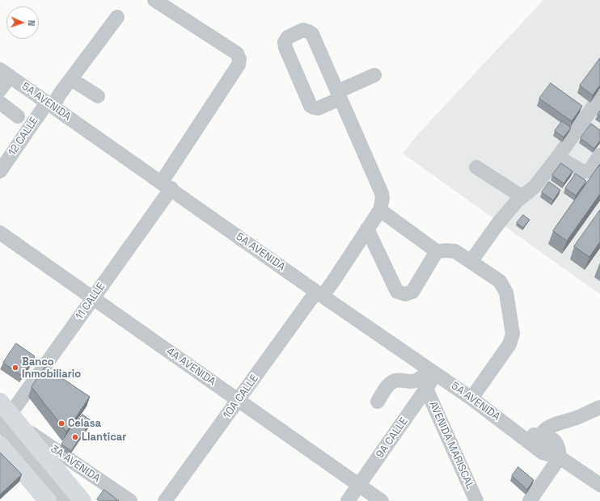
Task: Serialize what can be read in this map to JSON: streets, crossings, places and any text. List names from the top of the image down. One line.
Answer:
{"streets":{"street":["5A AVENIDA","12 CALLE","11 CALLE","4A AVENIDA","10A CALLE","9A CALLE","AVENIDA MARISCAL","3A AVENIDA"]},"crossings":[["5A AVENIDA","12 CALLE"],["5A AVENIDA","11 CALLE"],["5A AVENIDA","10A CALLE"],["5A AVENIDA","9A CALLE"],["11 CALLE","4A AVENIDA"],["11 CALLE","3A AVENIDA"],["4A AVENIDA","10A CALLE"],["4A AVENIDA","9A CALLE"],["9A CALLE","AVENIDA MARISCAL"]],"places":["Banco Inmobiliario","Celasa","Llanticar"],"north":"right"}
